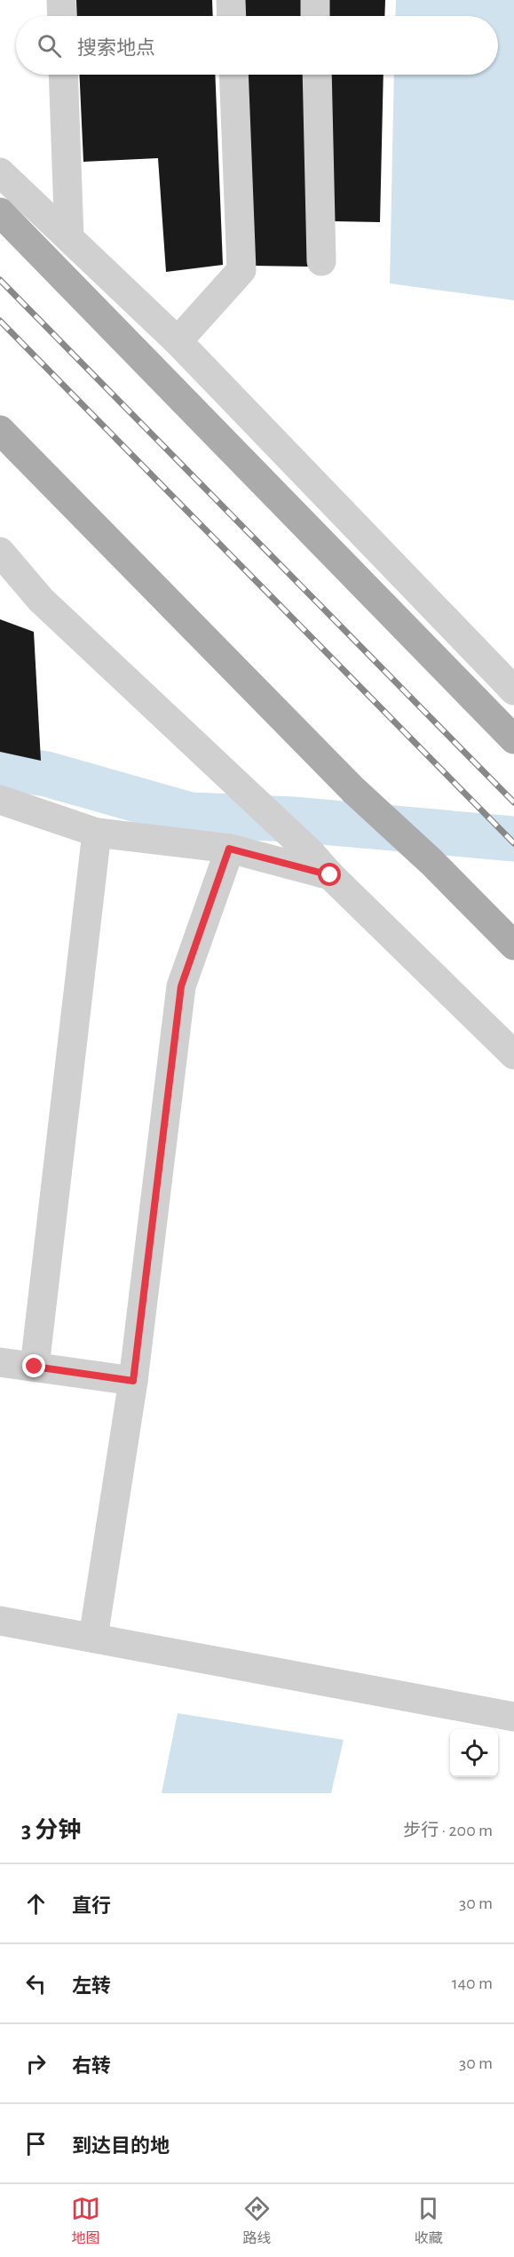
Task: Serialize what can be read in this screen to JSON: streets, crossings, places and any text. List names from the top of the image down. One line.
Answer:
{"page":{"search":"搜索地点","heading":["3 分钟","步行 · 200 m"],"list":[["直行","30 m"],["左转","140 m"],["右转","30 m"],"到达目的地"],"nav":["地图","路线","收藏"]}}
